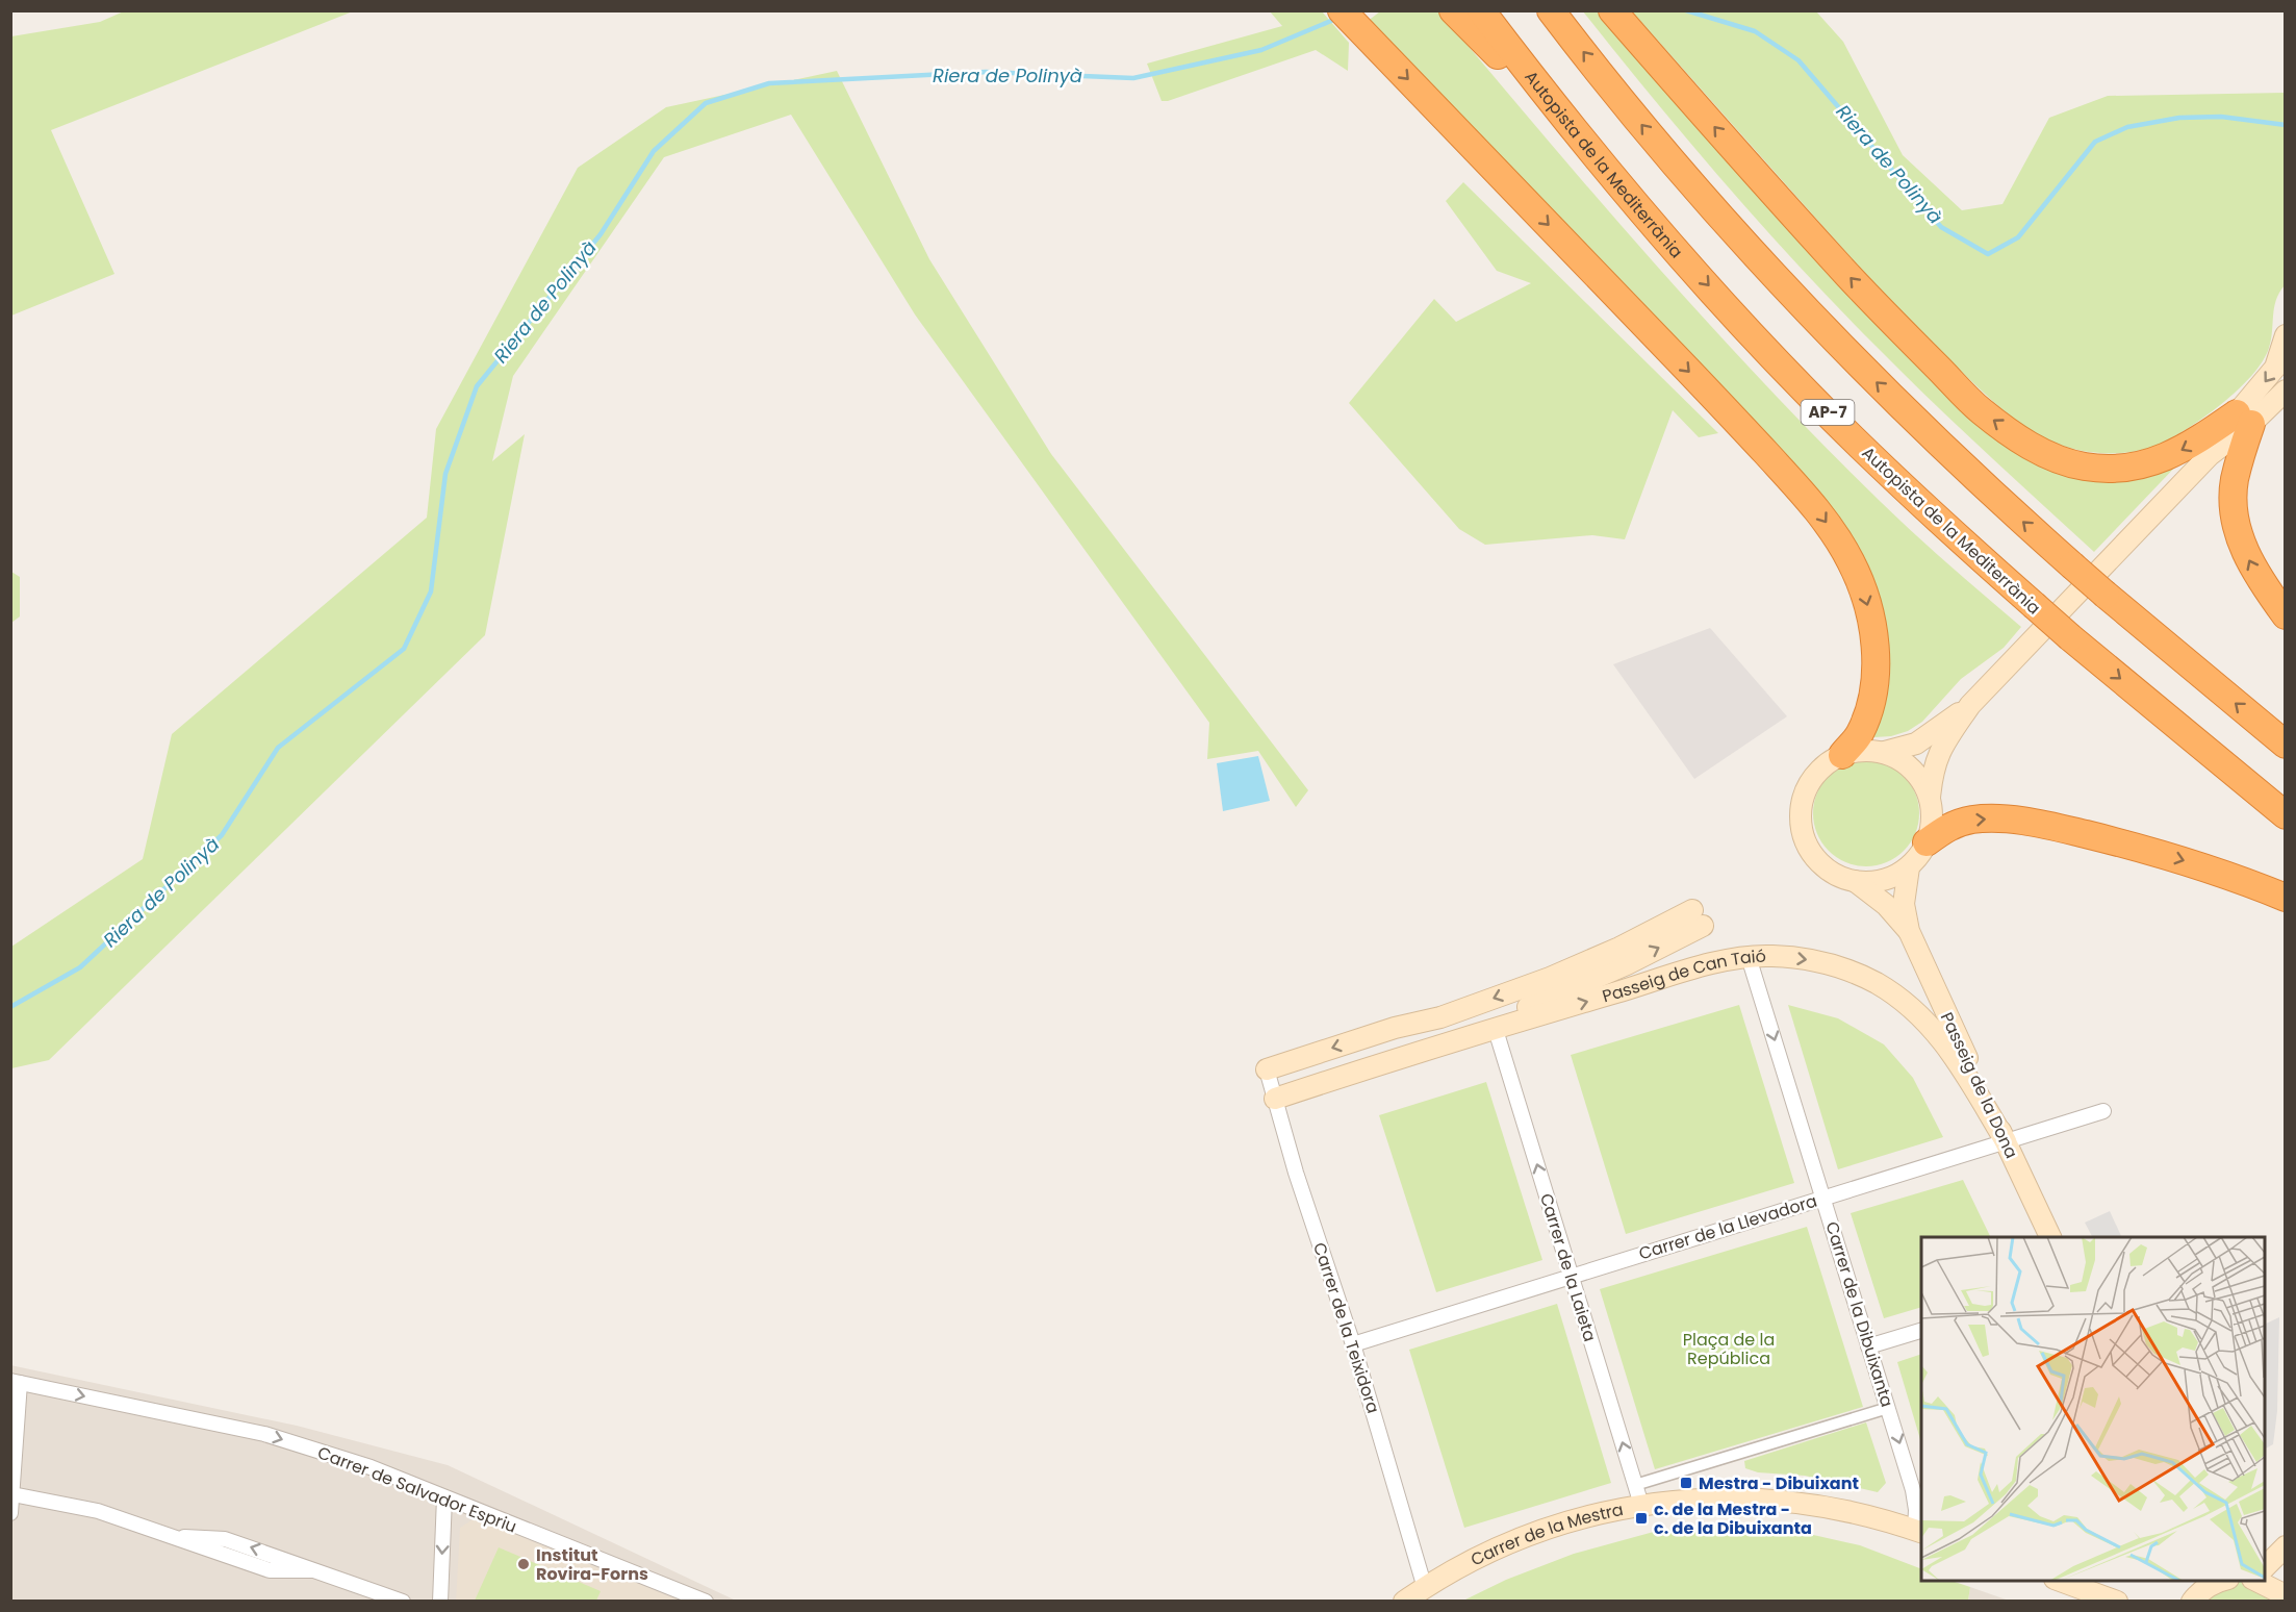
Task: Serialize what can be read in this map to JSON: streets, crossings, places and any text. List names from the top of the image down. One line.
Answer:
{"streets":{"highway":["Autopista de la Mediterrània","AP-7"],"main road":["Passeig de Can Taió","Passeig de la Dona","Carrer de la Mestra"],"street":["Carrer de la Llevadora","Carrer de la Laieta","Carrer de la Dibuixanta","Carrer de la Teixidora","Carrer de Salvador Espriu"]},"crossings":[["Passeig de Can Taió","Passeig de la Dona"],["Passeig de Can Taió","Carrer de la Llevadora"],["Passeig de Can Taió","Carrer de la Laieta"],["Passeig de Can Taió","Carrer de la Dibuixanta"],["Passeig de Can Taió","Carrer de la Teixidora"],["Passeig de la Dona","Carrer de la Llevadora"],["Carrer de la Llevadora","Carrer de la Laieta"],["Carrer de la Llevadora","Carrer de la Dibuixanta"],["Carrer de la Llevadora","Carrer de la Teixidora"],["Carrer de la Laieta","Carrer de la Mestra"],["Carrer de la Dibuixanta","Carrer de la Mestra"],["Carrer de la Teixidora","Carrer de la Mestra"]],"one_way":["Carrer de la Laieta","Carrer de la Dibuixanta"],"water":["Riera de Polinyà"],"parks":["Plaça de la República"],"places":{"transit":["Mestra - Dibuixant","c. de la Mestra - c. de la Dibuixanta"],"other":["Institut Rovira-Forns"]}}
